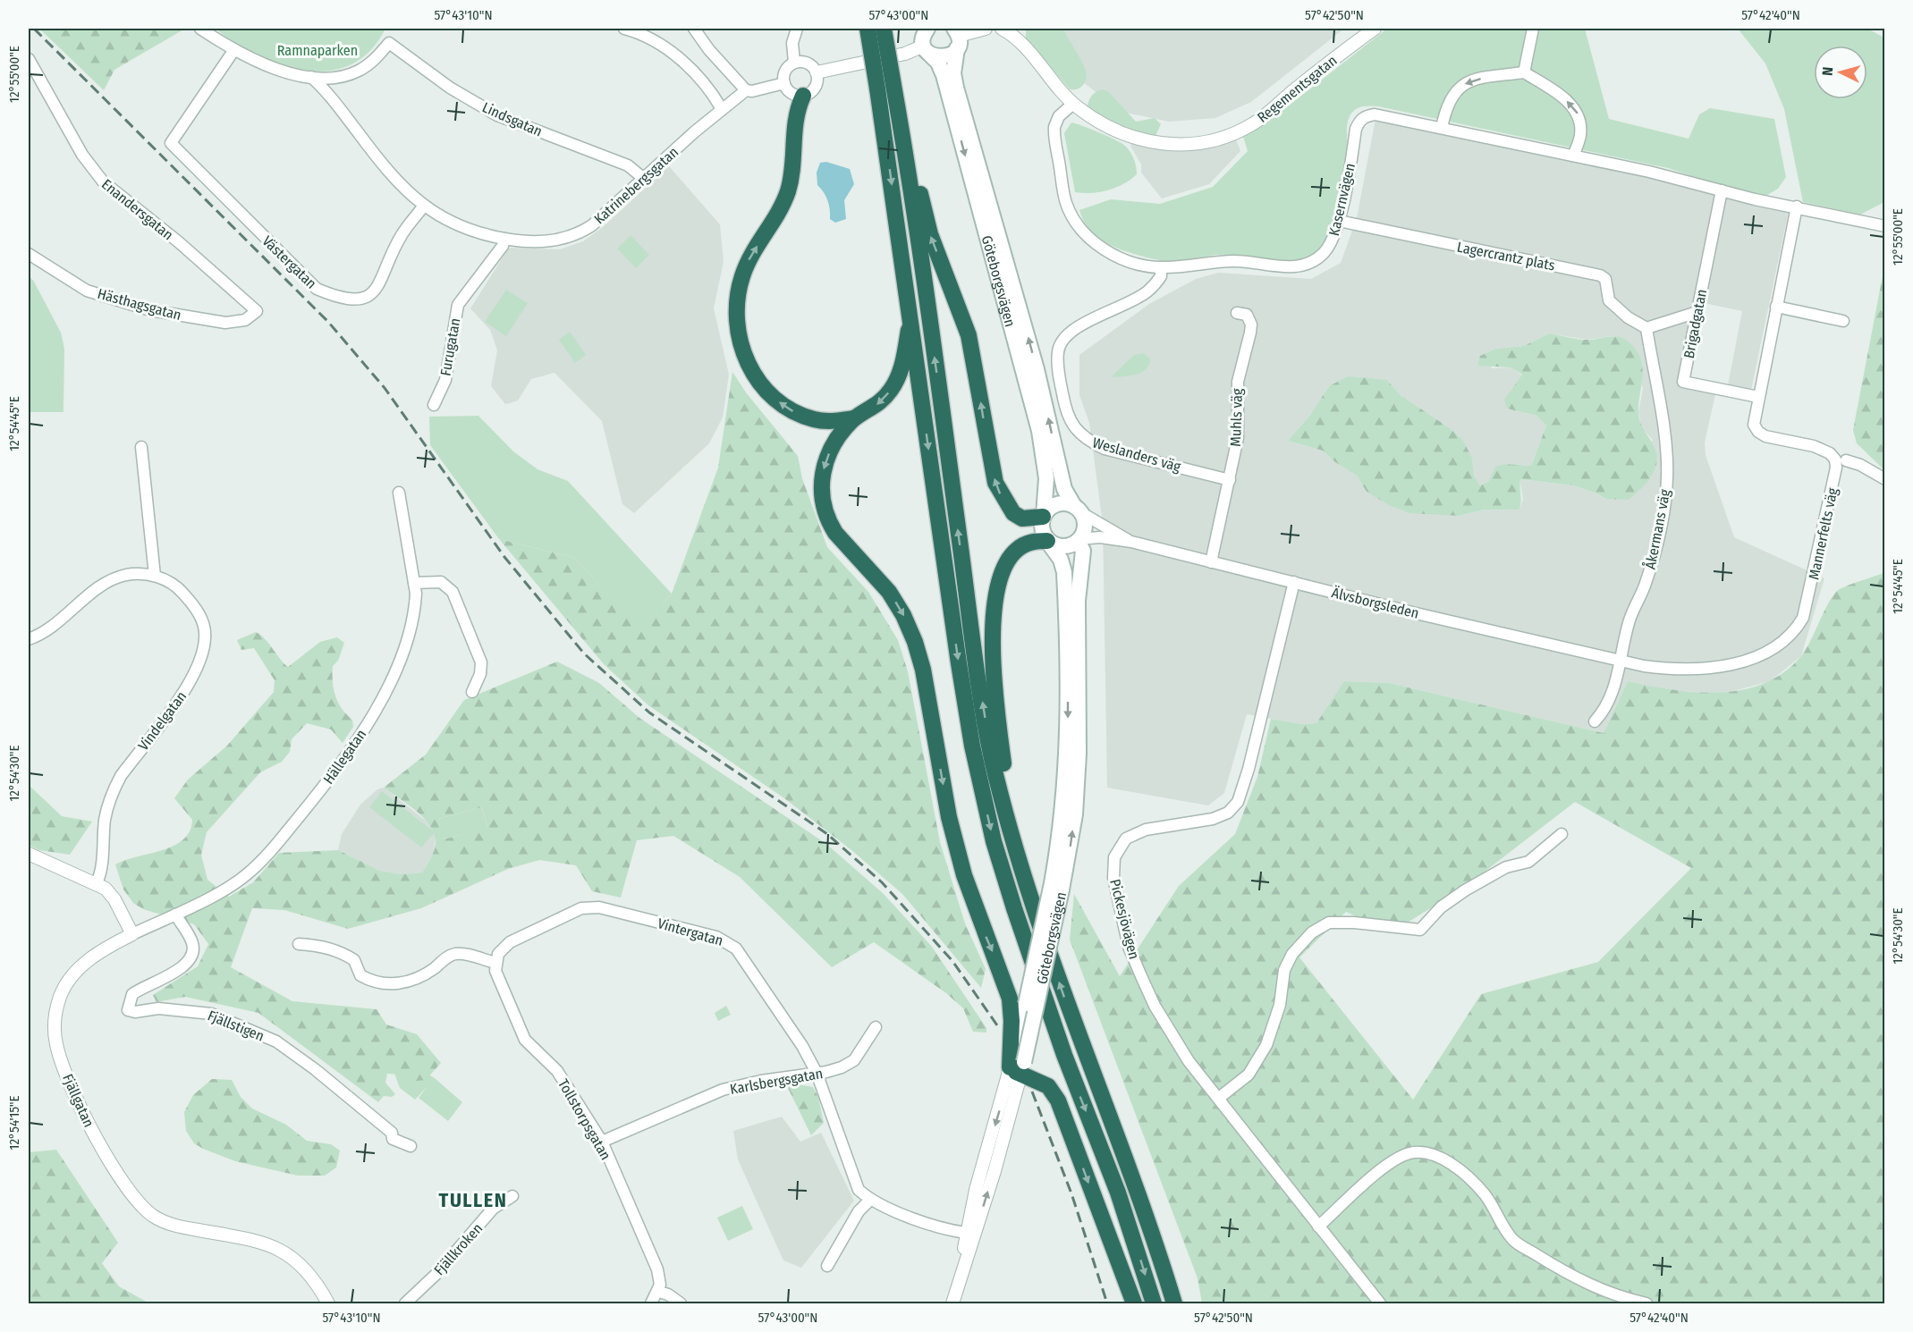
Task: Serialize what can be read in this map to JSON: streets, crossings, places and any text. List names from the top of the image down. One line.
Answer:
{"streets":{"main road":["Göteborgsvägen"],"street":["Regementsgatan","Lindsgatan","Katrinebergsgatan","Kasernvägen","Enandersgatan","Lagercrantz plats","Västergatan","Hästhagsgatan","Brigadgatan","Furugatan","Muhls väg","Weslanders väg","Åkermans väg","Mannerfelts väg","Älvsborgsleden","Vindelgatan","Hällegatan","Pickesjövägen","Vintergatan","Fjällstigen","Karlsbergsgatan","Fjällgatan","Tollstorpsgatan","Fjällkroken"]},"crossings":[["Regementsgatan","Kasernvägen"],["Lindsgatan","Katrinebergsgatan"],["Katrinebergsgatan","Västergatan"],["Katrinebergsgatan","Furugatan"],["Kasernvägen","Lagercrantz plats"],["Kasernvägen","Weslanders väg"],["Enandersgatan","Hästhagsgatan"],["Lagercrantz plats","Åkermans väg"],["Göteborgsvägen","Älvsborgsleden"],["Göteborgsvägen","Vintergatan"],["Brigadgatan","Mannerfelts väg"],["Muhls väg","Weslanders väg"],["Muhls väg","Älvsborgsleden"],["Åkermans väg","Mannerfelts väg"],["Åkermans väg","Älvsborgsleden"],["Mannerfelts väg","Älvsborgsleden"],["Älvsborgsleden","Pickesjövägen"],["Hällegatan","Fjällstigen"],["Hällegatan","Fjällgatan"],["Vintergatan","Karlsbergsgatan"],["Vintergatan","Tollstorpsgatan"],["Karlsbergsgatan","Tollstorpsgatan"]],"districts":["TULLEN"],"parks":["Ramnaparken"],"north":"left","coordinates":["57°43'10\"N","57°43'00\"N","57°42'50\"N","57°42'40\"N","12°55'00\"E","12°54'45\"E","12°54'30\"E","12°54'15\"E"]}
